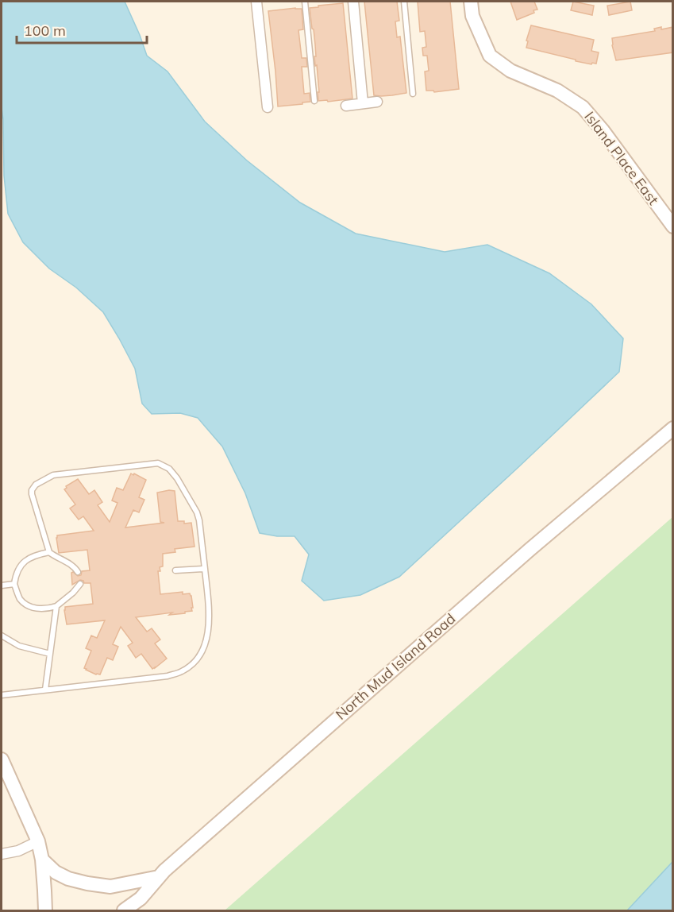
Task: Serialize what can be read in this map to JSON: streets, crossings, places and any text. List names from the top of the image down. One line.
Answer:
{"streets":{"street":["Island Place East","North Mud Island Road"]},"scale_bar":"100 m"}
